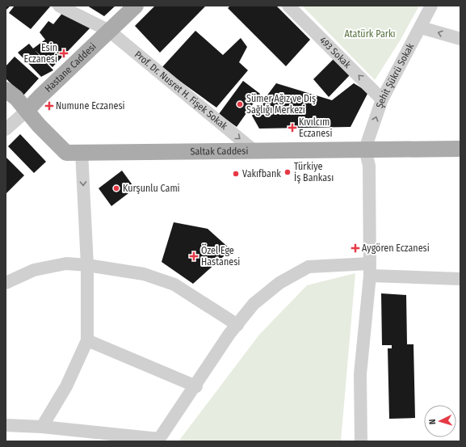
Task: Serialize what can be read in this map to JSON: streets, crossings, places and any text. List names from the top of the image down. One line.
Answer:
{"streets":{"main road":["Hastane Caddesi","Saltak Caddesi"],"street":["493 Sokak","Şehit Şükrü Sokak","Prof. Dr. Nusret H. Fişek Sokak"]},"crossings":[["493 Sokak","Şehit Şükrü Sokak"],["Hastane Caddesi","Prof. Dr. Nusret H. Fişek Sokak"],["Hastane Caddesi","Saltak Caddesi"],["Şehit Şükrü Sokak","Saltak Caddesi"],["Prof. Dr. Nusret H. Fişek Sokak","Saltak Caddesi"]],"one_way":["493 Sokak","Prof. Dr. Nusret H. Fişek Sokak"],"parks":["Atatürk Parkı"],"places":{"health":["Esin Eczanesi","Numune Eczanesi","Kıvılcım Eczanesi","Aygören Eczanesi","Özel Ege Hastanesi"],"other":["Sümer Ağız ve Diş Sağlığı Merkezi","Türkiye İş Bankası","Vakıfbank","Kurşunlu Cami"]},"north":"left"}
